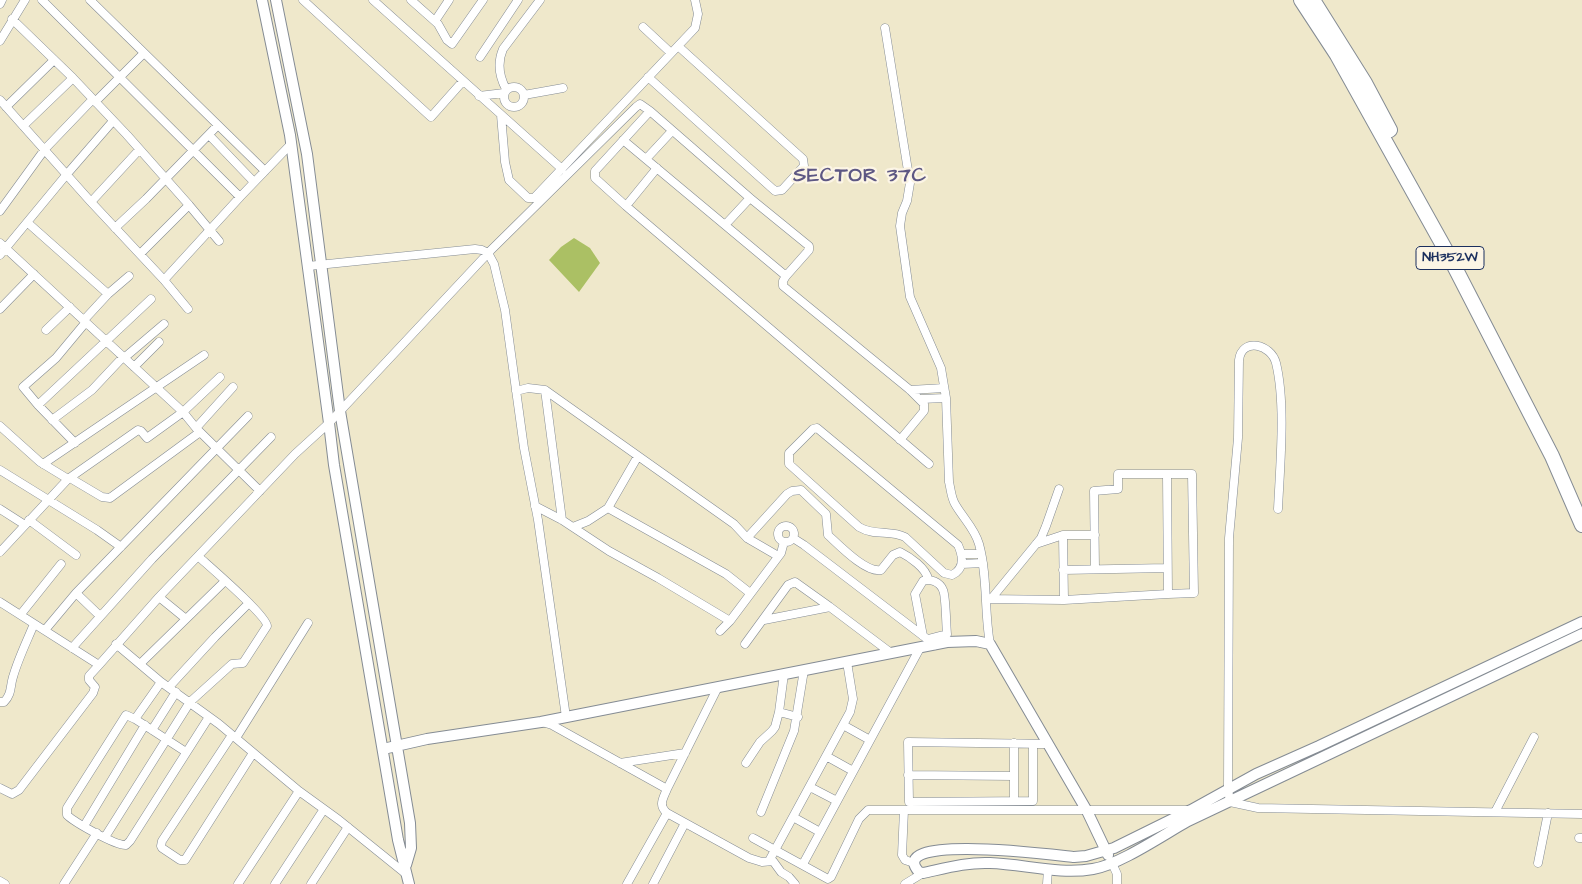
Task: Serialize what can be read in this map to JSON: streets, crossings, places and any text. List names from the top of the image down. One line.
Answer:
{"streets":{"highway":["NH352W"]},"districts":["SECTOR 37C"]}
